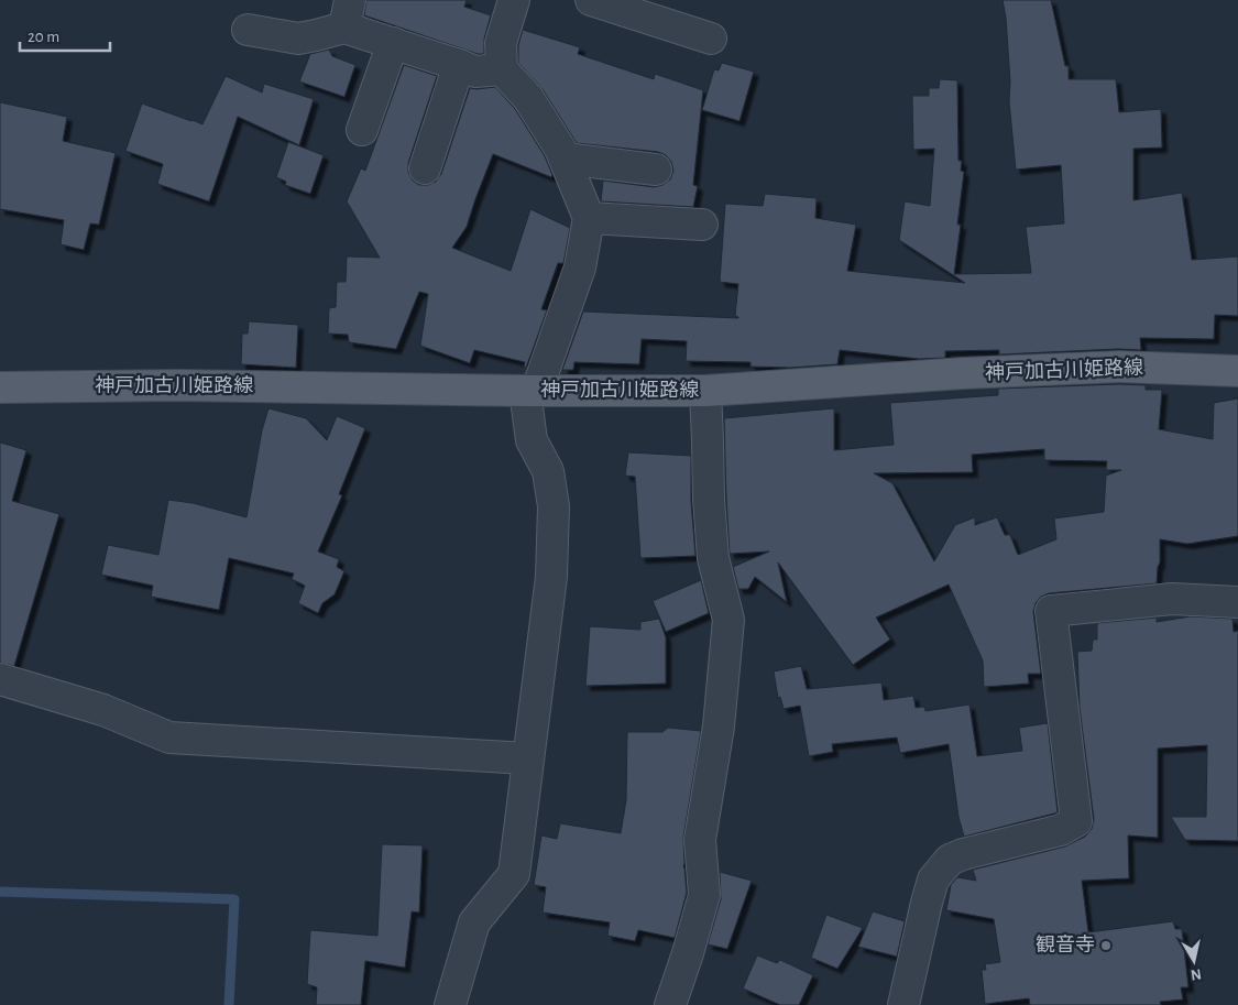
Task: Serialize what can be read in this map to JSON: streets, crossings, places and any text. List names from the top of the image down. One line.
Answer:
{"streets":{"main road":["神戸加古川姫路線"]},"places":["観音寺"],"scale_bar":"20 m","north":"bottom"}
